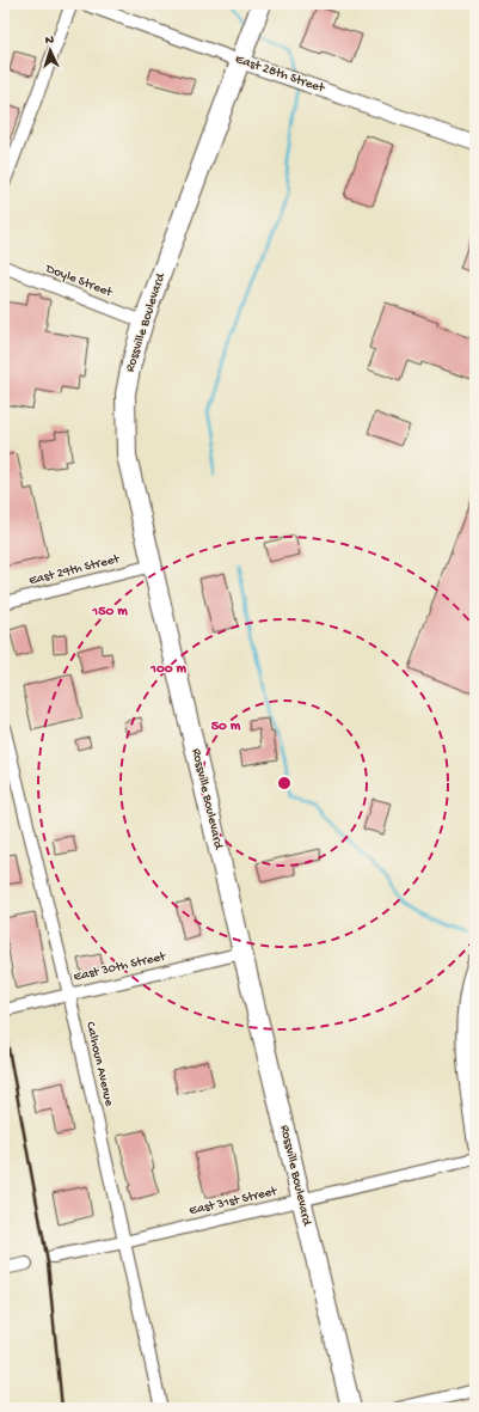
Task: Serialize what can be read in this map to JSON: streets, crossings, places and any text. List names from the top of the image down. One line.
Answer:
{"streets":{"highway":["Rossville Boulevard"],"street":["East 28th Street","Doyle Street","East 29th Street","East 30th Street","Calhoun Avenue","East 31st Street"]},"crossings":[["East 28th Street","Rossville Boulevard"],["Doyle Street","Rossville Boulevard"],["Rossville Boulevard","East 29th Street"],["Rossville Boulevard","East 30th Street"],["Rossville Boulevard","East 31st Street"],["East 30th Street","Calhoun Avenue"],["Calhoun Avenue","East 31st Street"]],"north":"top","rings":["150 m","100 m","50 m"]}
